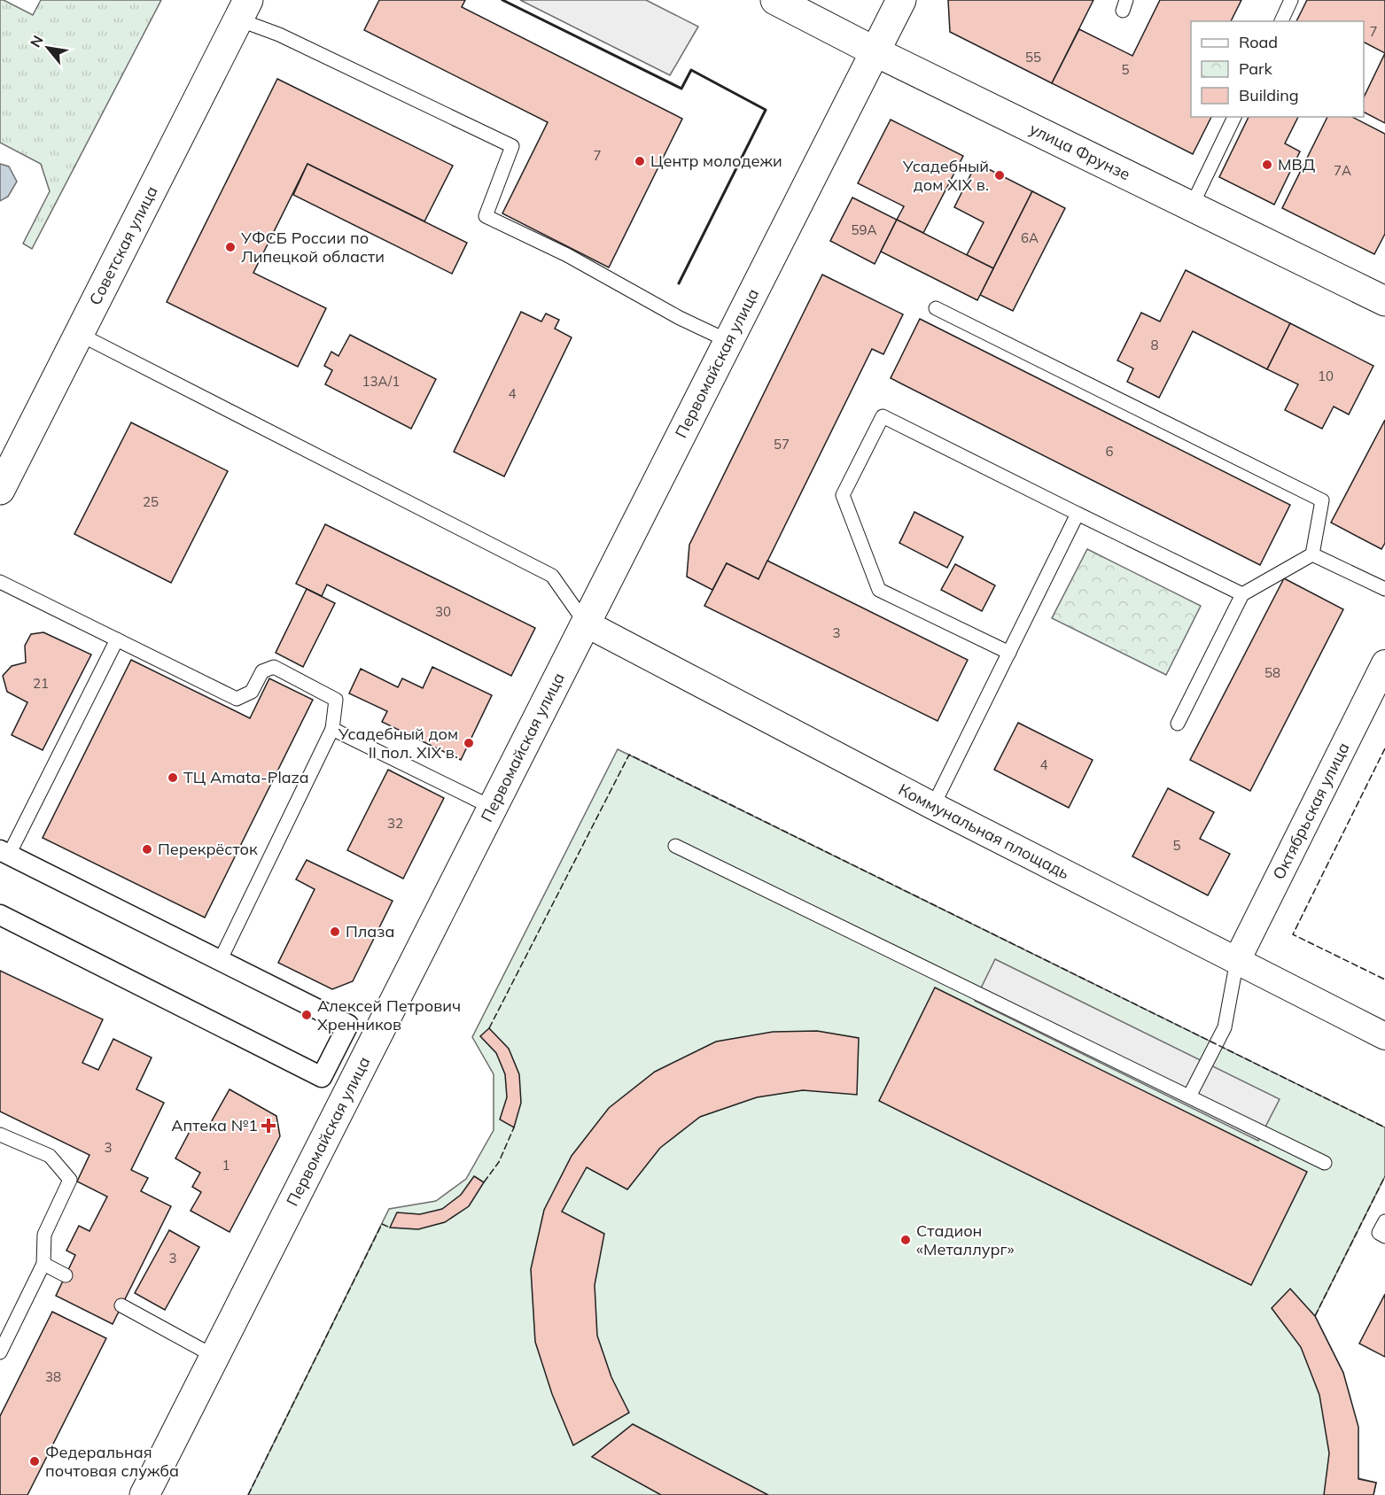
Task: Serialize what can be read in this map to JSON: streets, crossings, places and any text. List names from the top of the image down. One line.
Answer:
{"streets":{"main road":["улица Фрунзе","Советская улица","Первомайская улица"],"street":["Октябрьская улица","Коммунальная площадь"]},"crossings":[["улица Фрунзе","Первомайская улица"],["Первомайская улица","Коммунальная площадь"],["Октябрьская улица","Коммунальная площадь"]],"places":{"other":["Центр молодежи","МВД","Усадебный дом XIX в.","УФСБ России по Липецкой области","Усадебный дом II пол. XIX в.","ТЦ Amata-Plaza","Перекрёсток","Плаза","Алексей Петрович Хренников","Стадион «Металлург»","Федеральная почтовая служба"],"health":["Аптека №1"]},"house_numbers":["7","55","5","7","7А","59А","6А","8","10","13А/1","4","57","6","25","30","3","58","21","4","32","5","3","1","3","38"],"legend":["Road","Park","Building"],"north":"top left"}
